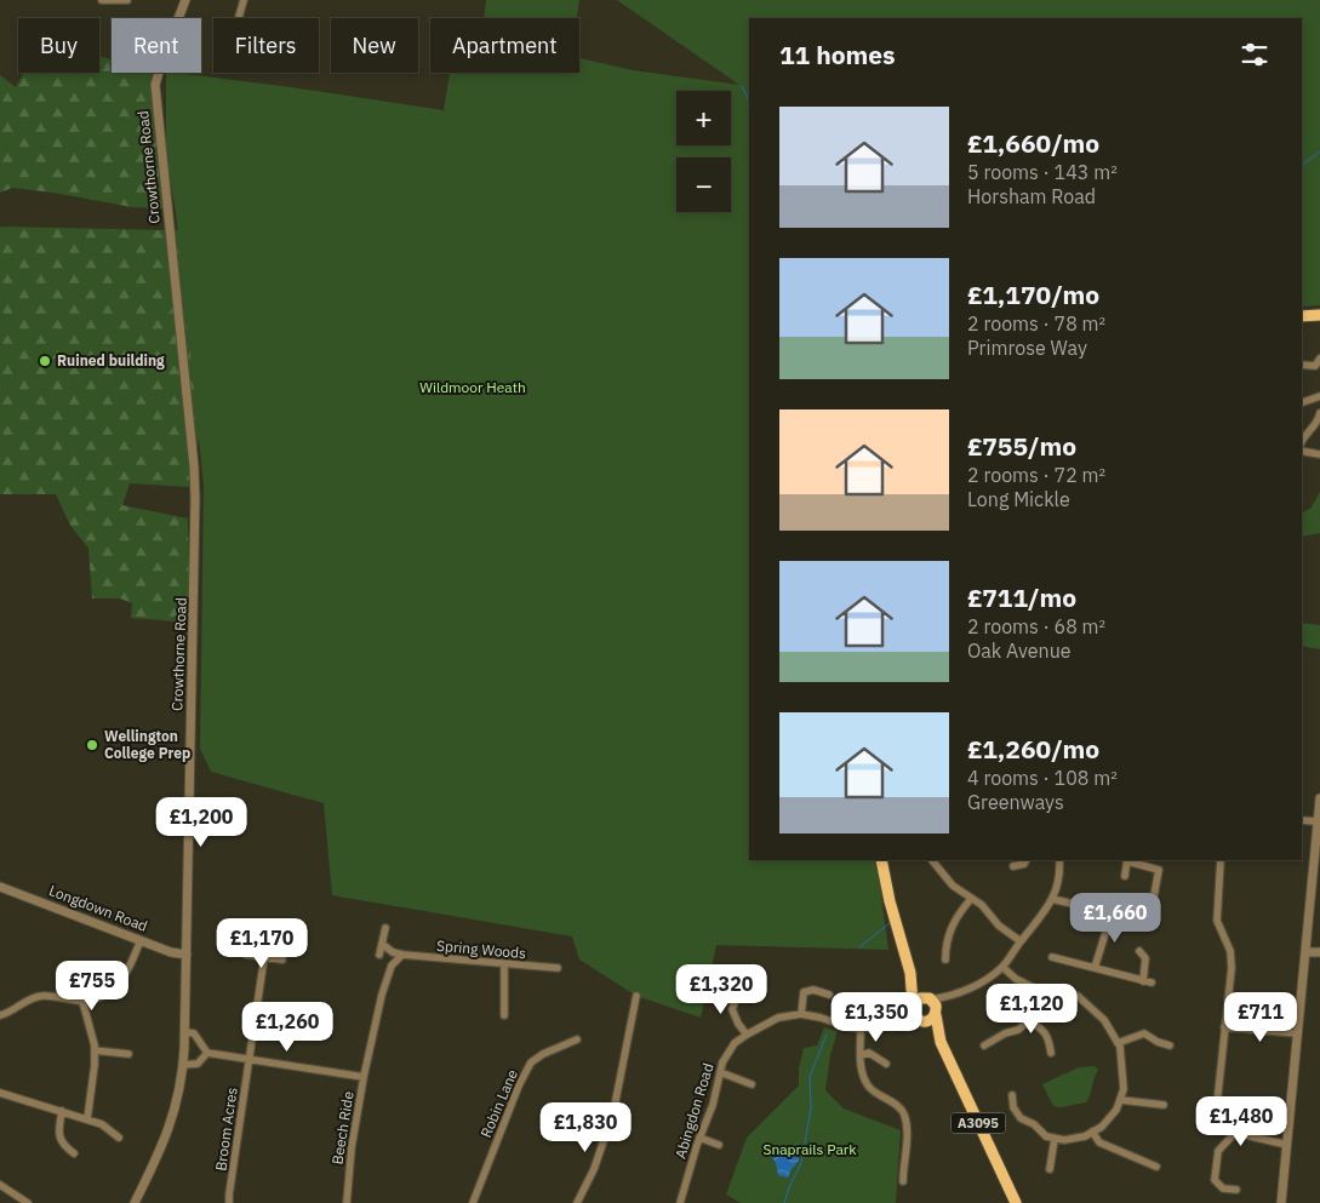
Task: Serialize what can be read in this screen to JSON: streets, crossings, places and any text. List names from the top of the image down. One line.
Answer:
{"streets":{"main road":["A3095"],"street":["Crowthorne Road","Longdown Road","Spring Woods","Robin Lane","Abingdon Road","Beech Ride","Broom Acres"]},"crossings":[["Crowthorne Road","Longdown Road"],["Spring Woods","Beech Ride"],["Abingdon Road","A3095"]],"parks":["Wildmoor Heath","Snaprails Park"],"places":["Ruined building","Wellington College Prep"],"page":{"chip":["Buy","Rent","Filters","New","Apartment"],"heading":"11 homes","map_buttons":["+","−"],"list":[{"name":"£1,660/mo","note":"5 rooms · 143 m² · Horsham Road"},{"name":"£1,170/mo","note":"2 rooms · 78 m² · Primrose Way"},{"name":"£755/mo","note":"2 rooms · 72 m² · Long Mickle"},{"name":"£711/mo","note":"2 rooms · 68 m² · Oak Avenue"},{"name":"£1,260/mo","note":"4 rooms · 108 m² · Greenways"}],"price":["£1,200","£1,660","£1,170","£755","£1,320","£1,120","£1,350","£711","£1,260","£1,480","£1,830"]}}
